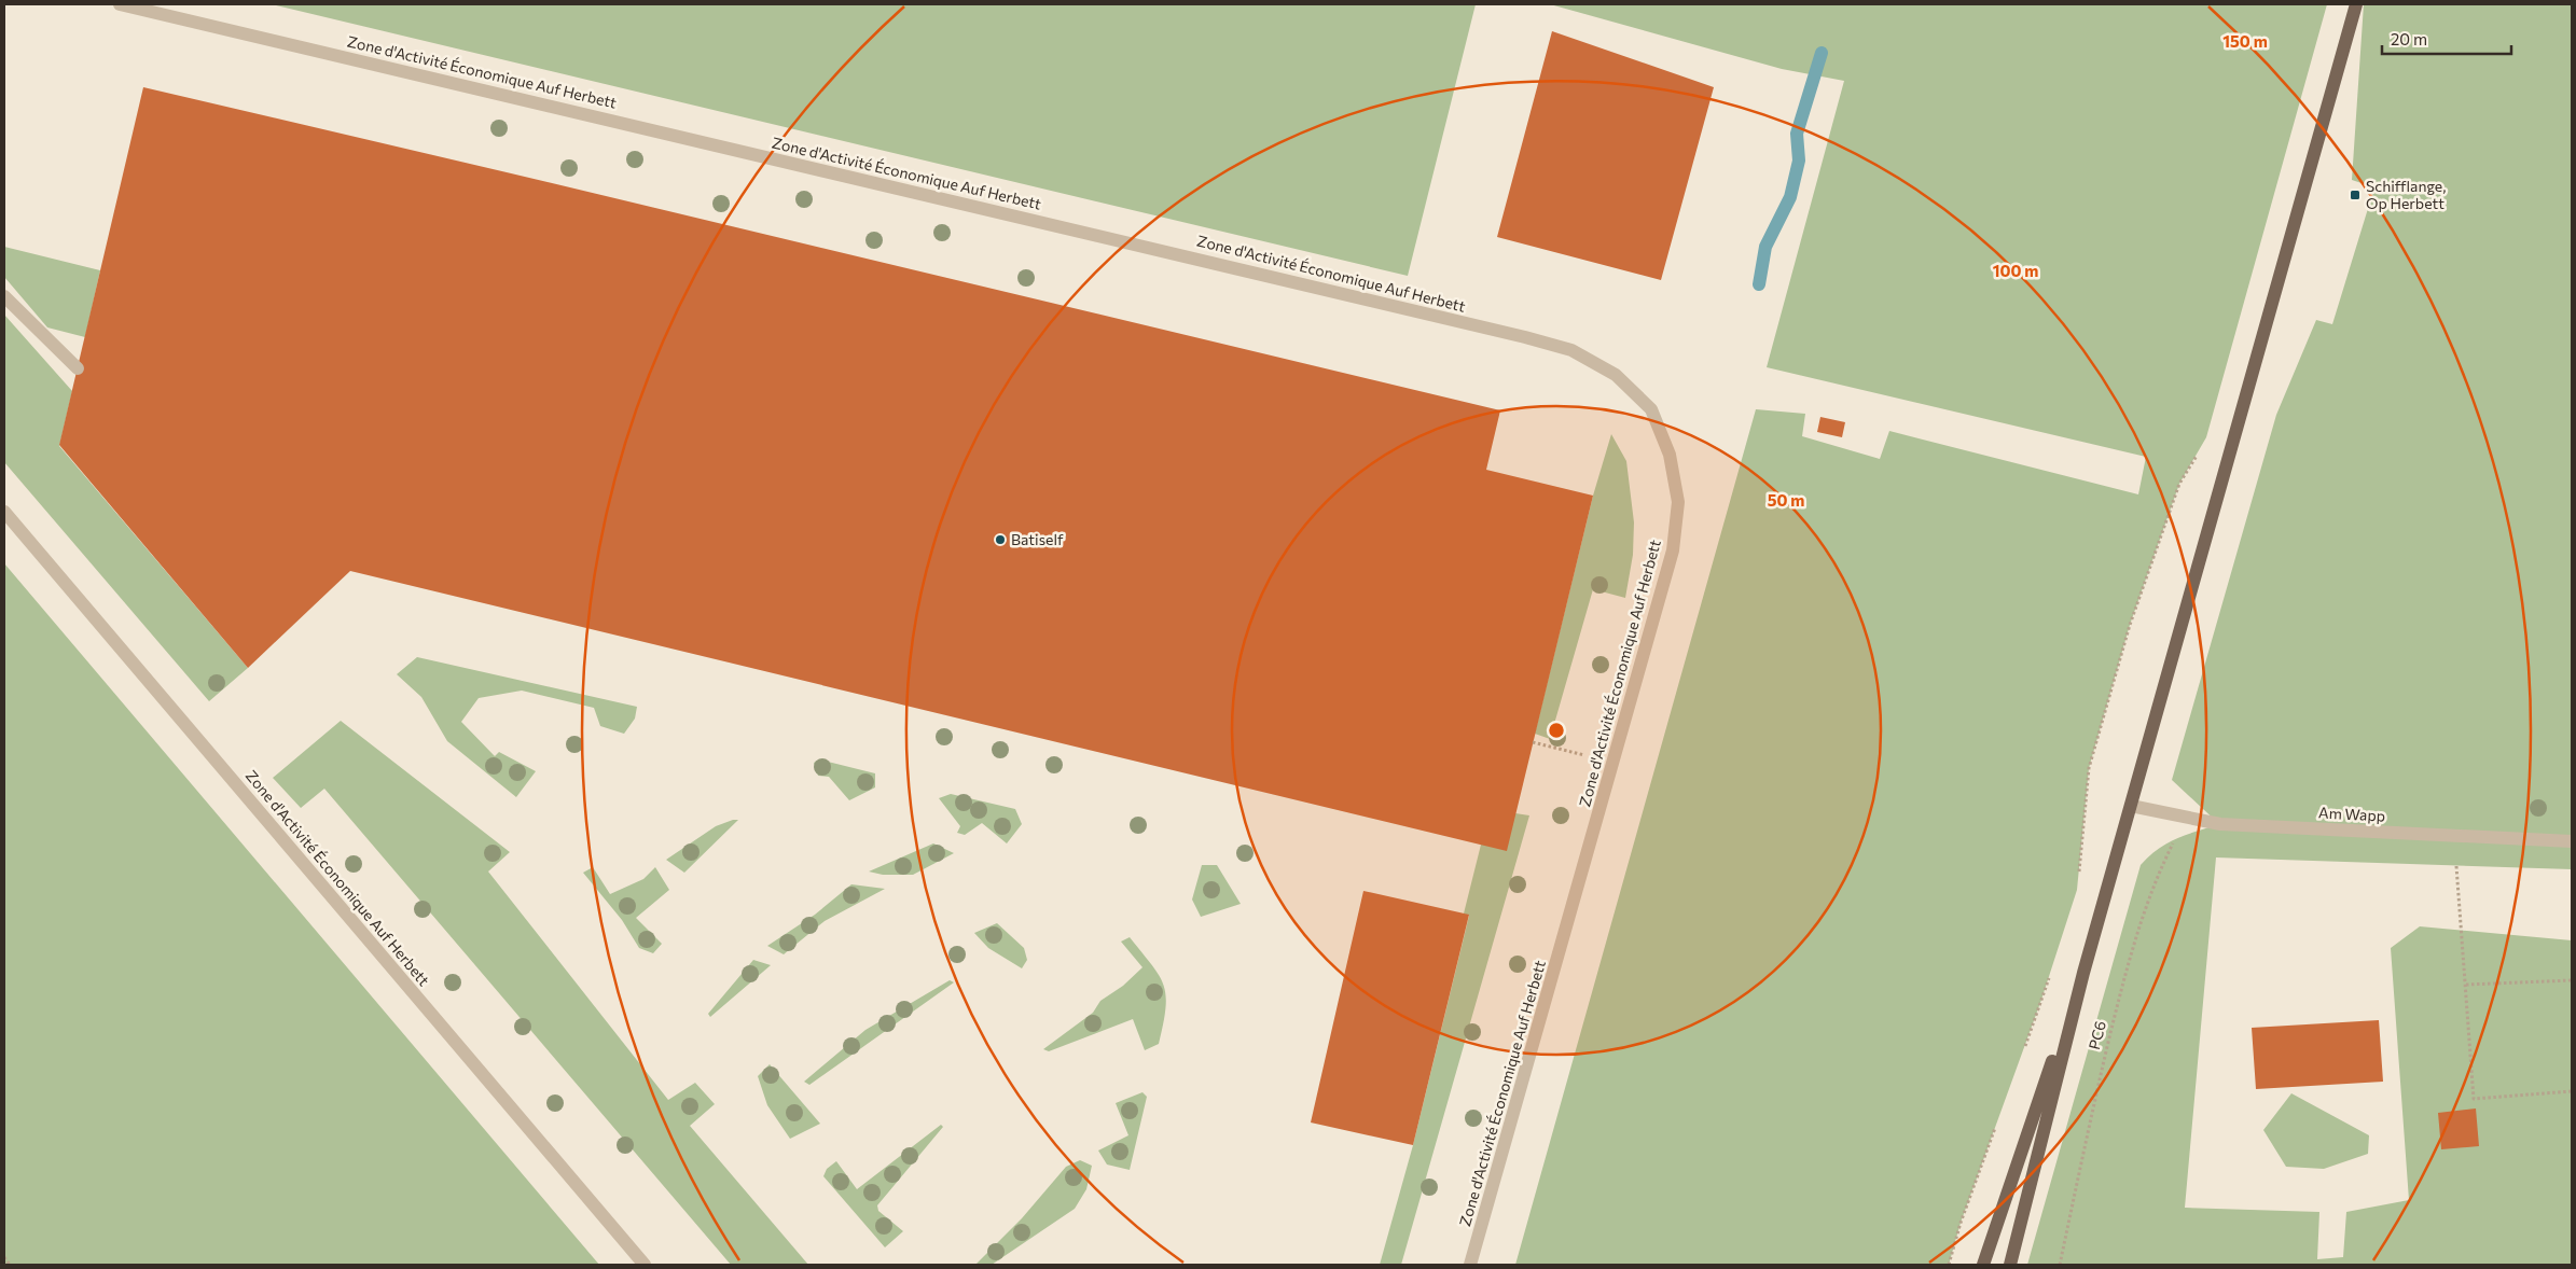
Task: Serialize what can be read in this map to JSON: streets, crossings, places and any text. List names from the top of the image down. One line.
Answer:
{"streets":{"street":["Zone d'Activité Économique Auf Herbett","Am Wapp"],"path":["PC6"]},"crossings":[["Am Wapp","PC6"]],"places":{"transit":["Schifflange, Op Herbett"],"other":["Batiself"]},"scale_bar":"20 m","rings":["150 m","100 m","50 m"]}
